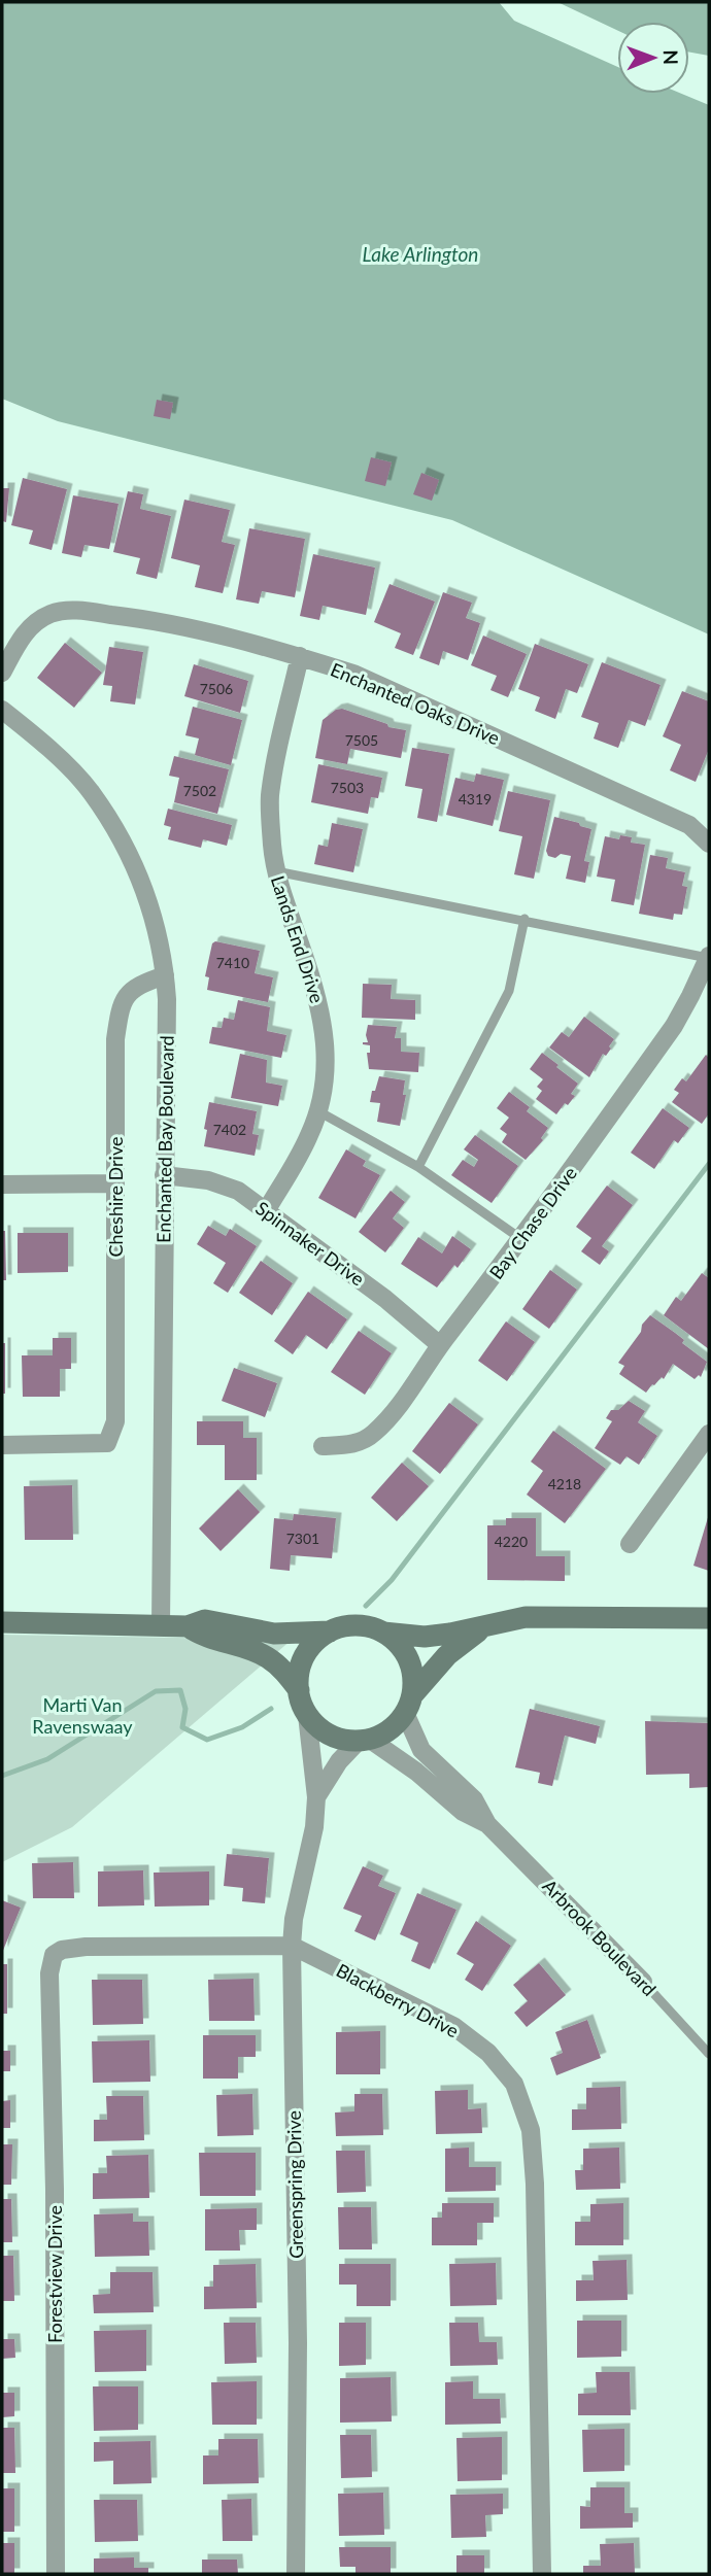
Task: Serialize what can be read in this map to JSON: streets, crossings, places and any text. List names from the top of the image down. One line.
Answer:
{"streets":{"street":["Enchanted Oaks Drive","Lands End Drive","Enchanted Bay Boulevard","Cheshire Drive","Bay Chase Drive","Spinnaker Drive","Arbrook Boulevard","Blackberry Drive","Greenspring Drive","Forestview Drive"]},"crossings":[["Enchanted Oaks Drive","Lands End Drive"],["Lands End Drive","Spinnaker Drive"],["Enchanted Bay Boulevard","Cheshire Drive"],["Enchanted Bay Boulevard","Spinnaker Drive"],["Bay Chase Drive","Spinnaker Drive"],["Arbrook Boulevard","Greenspring Drive"],["Blackberry Drive","Greenspring Drive"],["Blackberry Drive","Forestview Drive"]],"water":["Lake Arlington"],"parks":["Marti Van Ravenswaay"],"house_numbers":["7506","7505","7503","7502","4319","7410","7402","4218","7301","4220"],"north":"right"}
